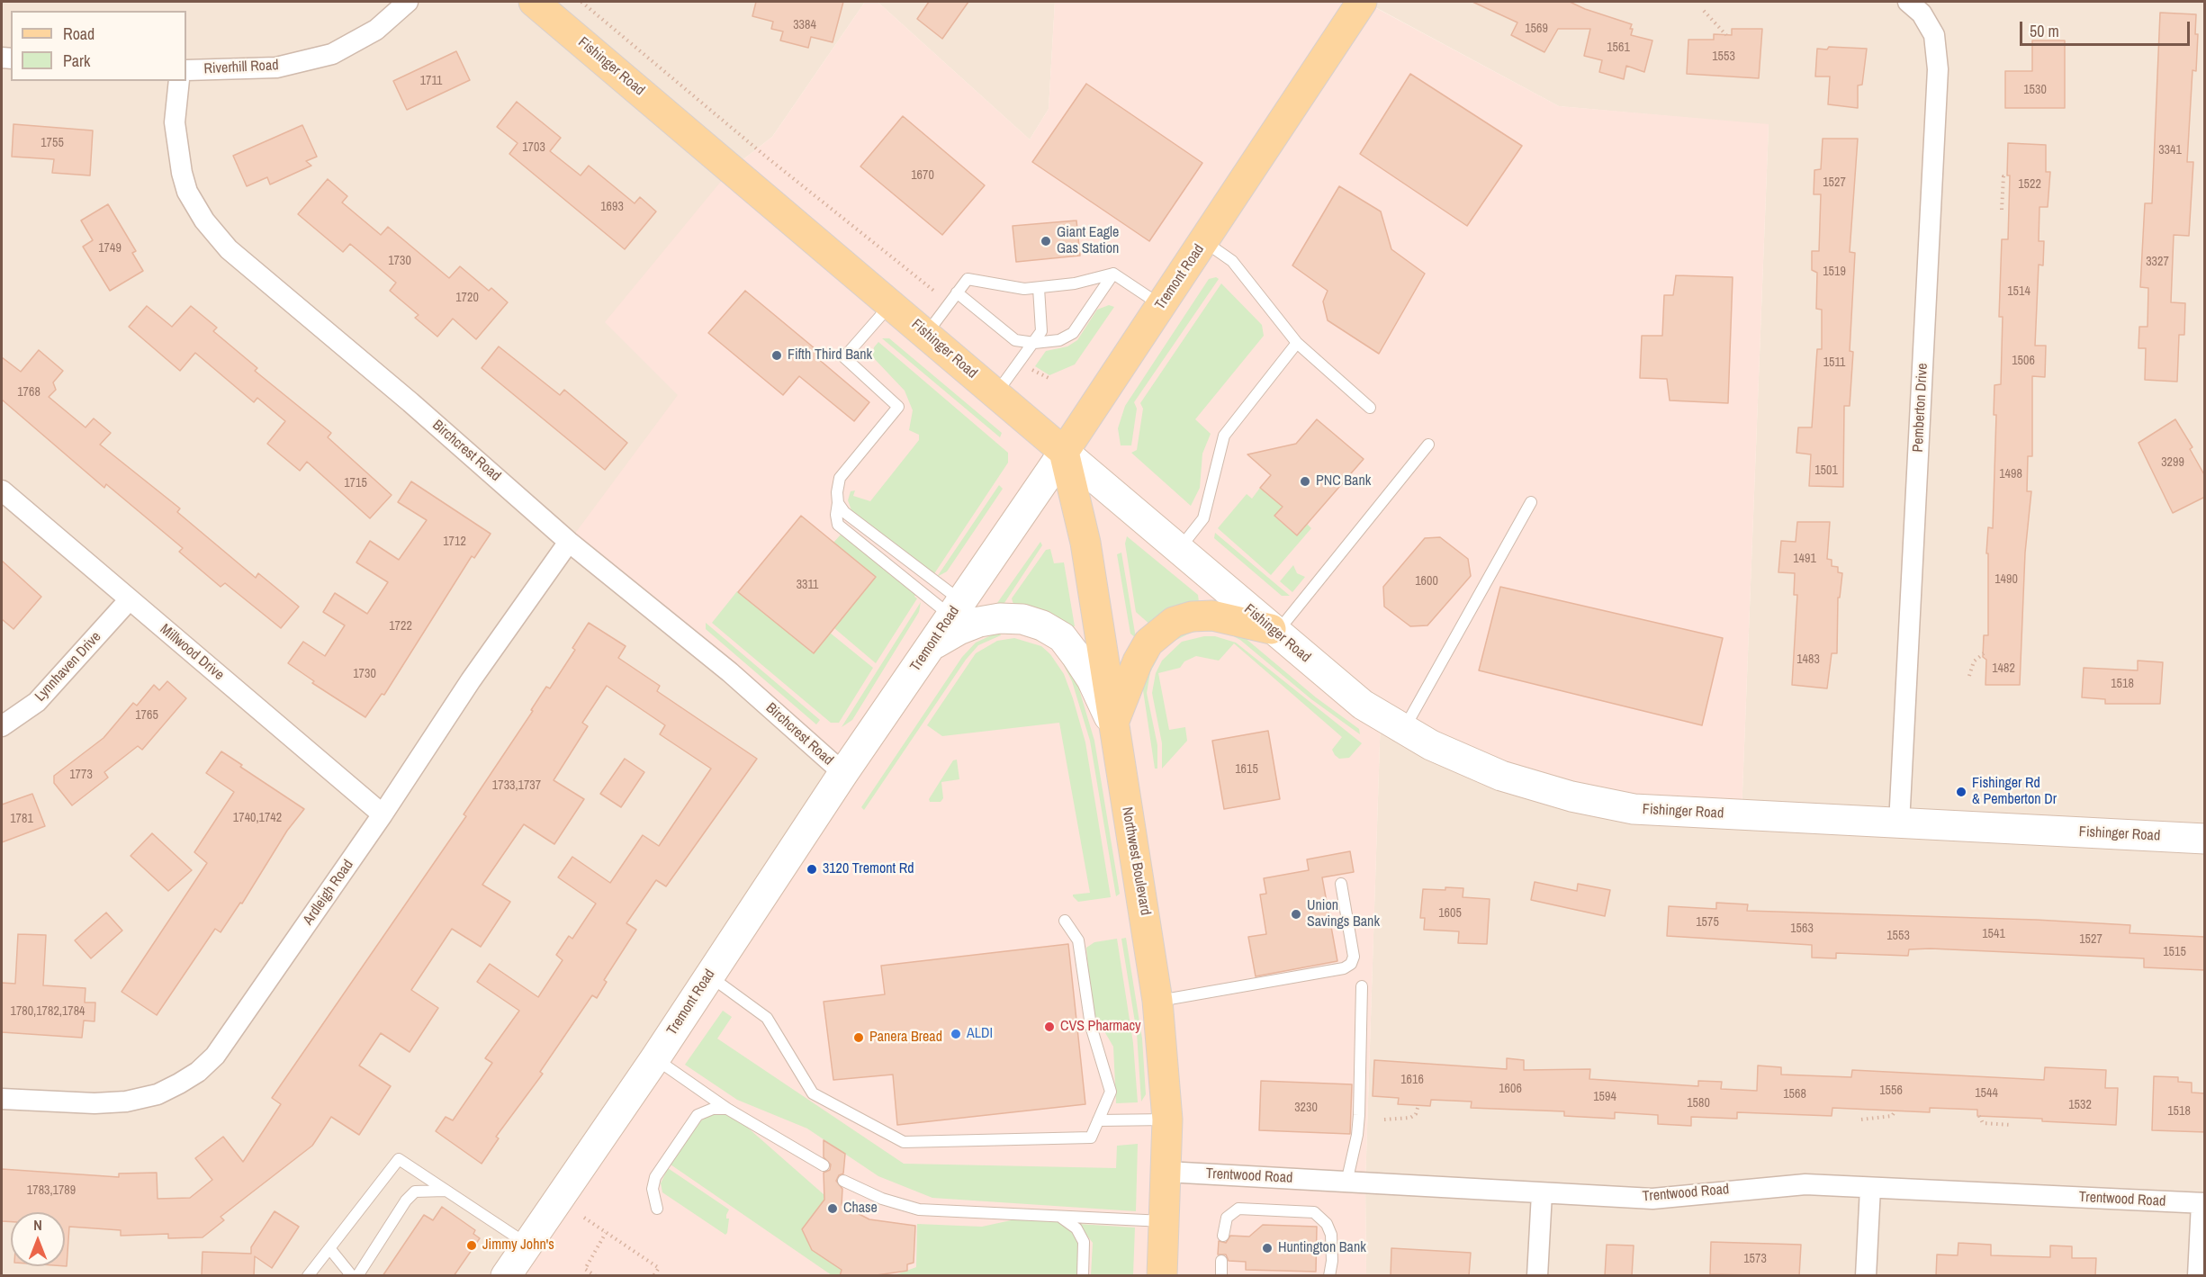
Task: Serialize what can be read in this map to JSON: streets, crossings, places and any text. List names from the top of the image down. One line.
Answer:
{"streets":{"main road":["Fishinger Road","Tremont Road","Northwest Boulevard"],"street":["Riverhill Road","Pemberton Drive","Birchcrest Road","Millwood Drive","Lynnhaven Drive","Ardleigh Road","Trentwood Road"]},"crossings":[["Fishinger Road","Tremont Road"],["Fishinger Road","Pemberton Drive"],["Fishinger Road","Northwest Boulevard"],["Tremont Road","Birchcrest Road"],["Tremont Road","Northwest Boulevard"],["Birchcrest Road","Ardleigh Road"],["Millwood Drive","Lynnhaven Drive"],["Millwood Drive","Ardleigh Road"],["Northwest Boulevard","Trentwood Road"]],"places":["Giant Eagle Gas Station","Fifth Third Bank","PNC Bank","Fishinger Rd & Pemberton Dr","3120 Tremont Rd","Union Savings Bank","CVS Pharmacy","ALDI","Panera Bread","Chase","Jimmy John's","Huntington Bank"],"house_numbers":["3384","1569","1561","1553","1711","1530","1755","1703","3341","1670","1527","1522","1693","1749","1730","3327","1519","1514","1720","1506","1511","1768","3299","1501","1498","1715","1712","1491","1490","1600","3311","1722","1483","1482","1730","1518","1765","1615","1773","1733,1737","1740,1742","1781","1605","1575","1563","1541","1553","1527","1515","1780,1782,1784","1616","1606","1556","1544","1568","1594","1580","1532","3230","1518","1783,1789","1573"],"legend":["Road","Park"],"scale_bar":"50 m","north":"top"}
